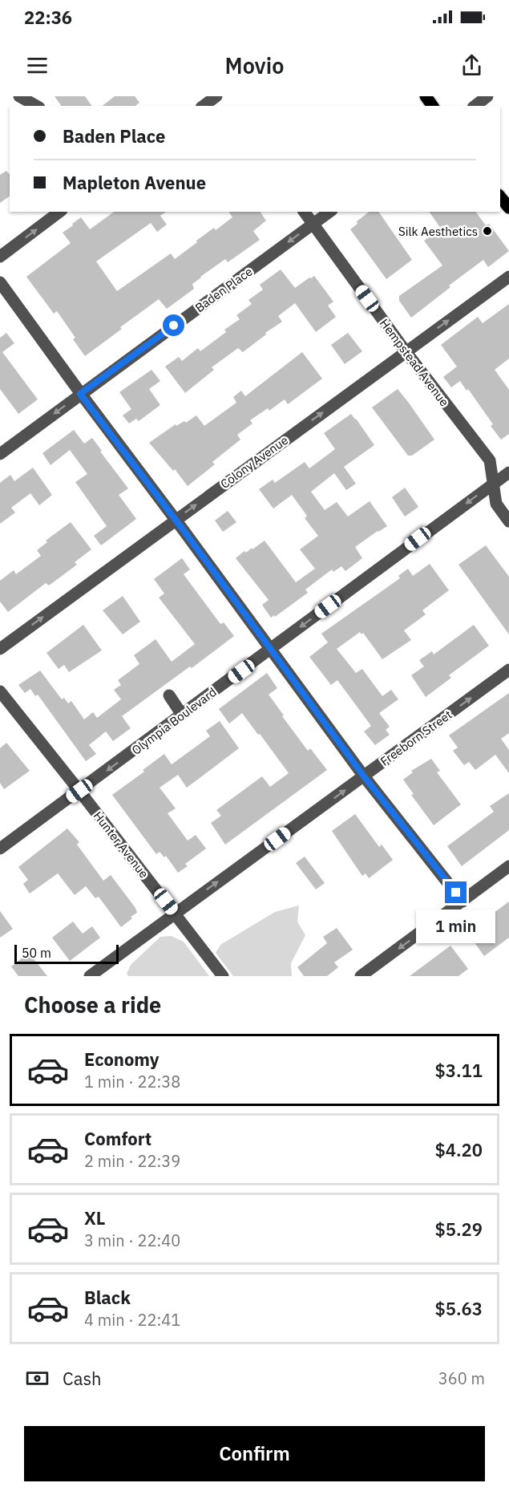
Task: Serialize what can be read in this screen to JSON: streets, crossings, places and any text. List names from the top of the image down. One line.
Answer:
{"streets":{"street":["Baden Place","Hempstead Avenue","Colony Avenue","Olympia Boulevard","Freeborn Street","Hunter Avenue"]},"crossings":[["Baden Place","Hempstead Avenue"],["Hempstead Avenue","Colony Avenue"],["Hempstead Avenue","Olympia Boulevard"],["Olympia Boulevard","Hunter Avenue"],["Freeborn Street","Hunter Avenue"]],"one_way":["Baden Place","Colony Avenue","Olympia Boulevard","Freeborn Street"],"places":["Silk Aesthetics"],"scale_bar":"50 m","page":{"status":"22:36","header":"Movio","banner":["Baden Place","Mapleton Avenue"],"bubble":"1 min","scale":"50 m","heading":"Choose a ride","list":[{"name":"Economy","note":"1 min · 22:38","value":"$3.11"},{"name":"Comfort","note":"2 min · 22:39","value":"$4.20"},{"name":"XL","note":"3 min · 22:40","value":"$5.29"},{"name":"Black","note":"4 min · 22:41","value":"$5.63"}],"pay":["Cash","360 m"],"buttons":"Confirm"}}
